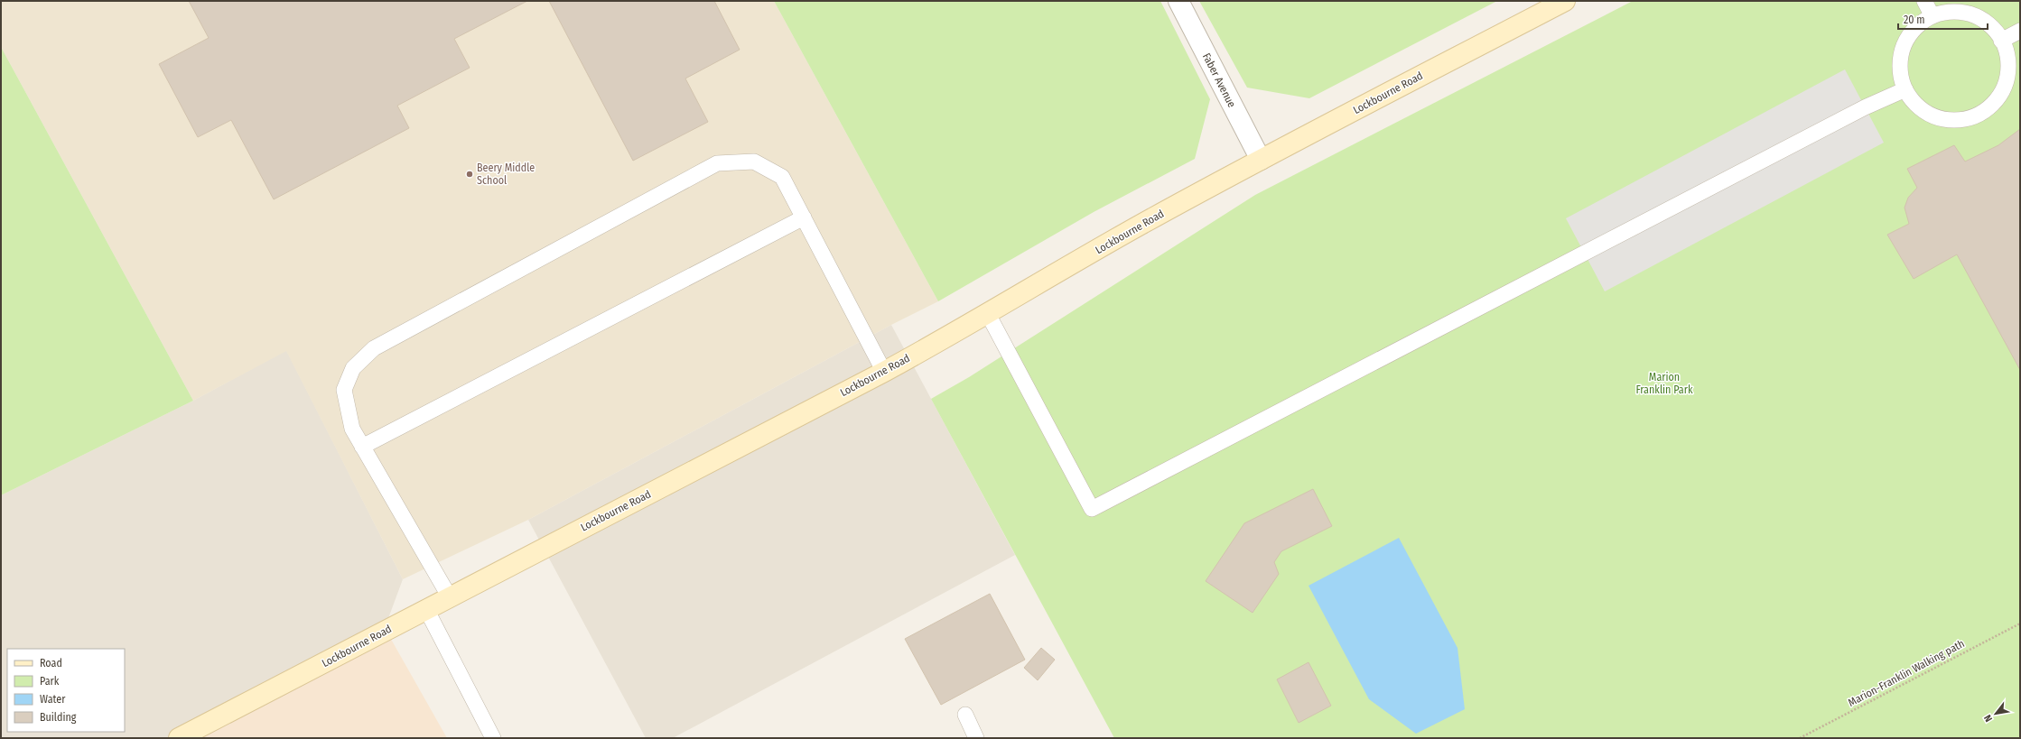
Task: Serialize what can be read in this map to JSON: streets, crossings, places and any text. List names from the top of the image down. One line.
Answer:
{"streets":{"main road":["Lockbourne Road"],"street":["Faber Avenue"],"path":["Marion-Franklin Walking path"]},"crossings":[["Faber Avenue","Lockbourne Road"]],"parks":["Marion Franklin Park"],"places":["Beery Middle School"],"legend":["Road","Park","Water","Building"],"scale_bar":"20 m","north":"bottom left"}
